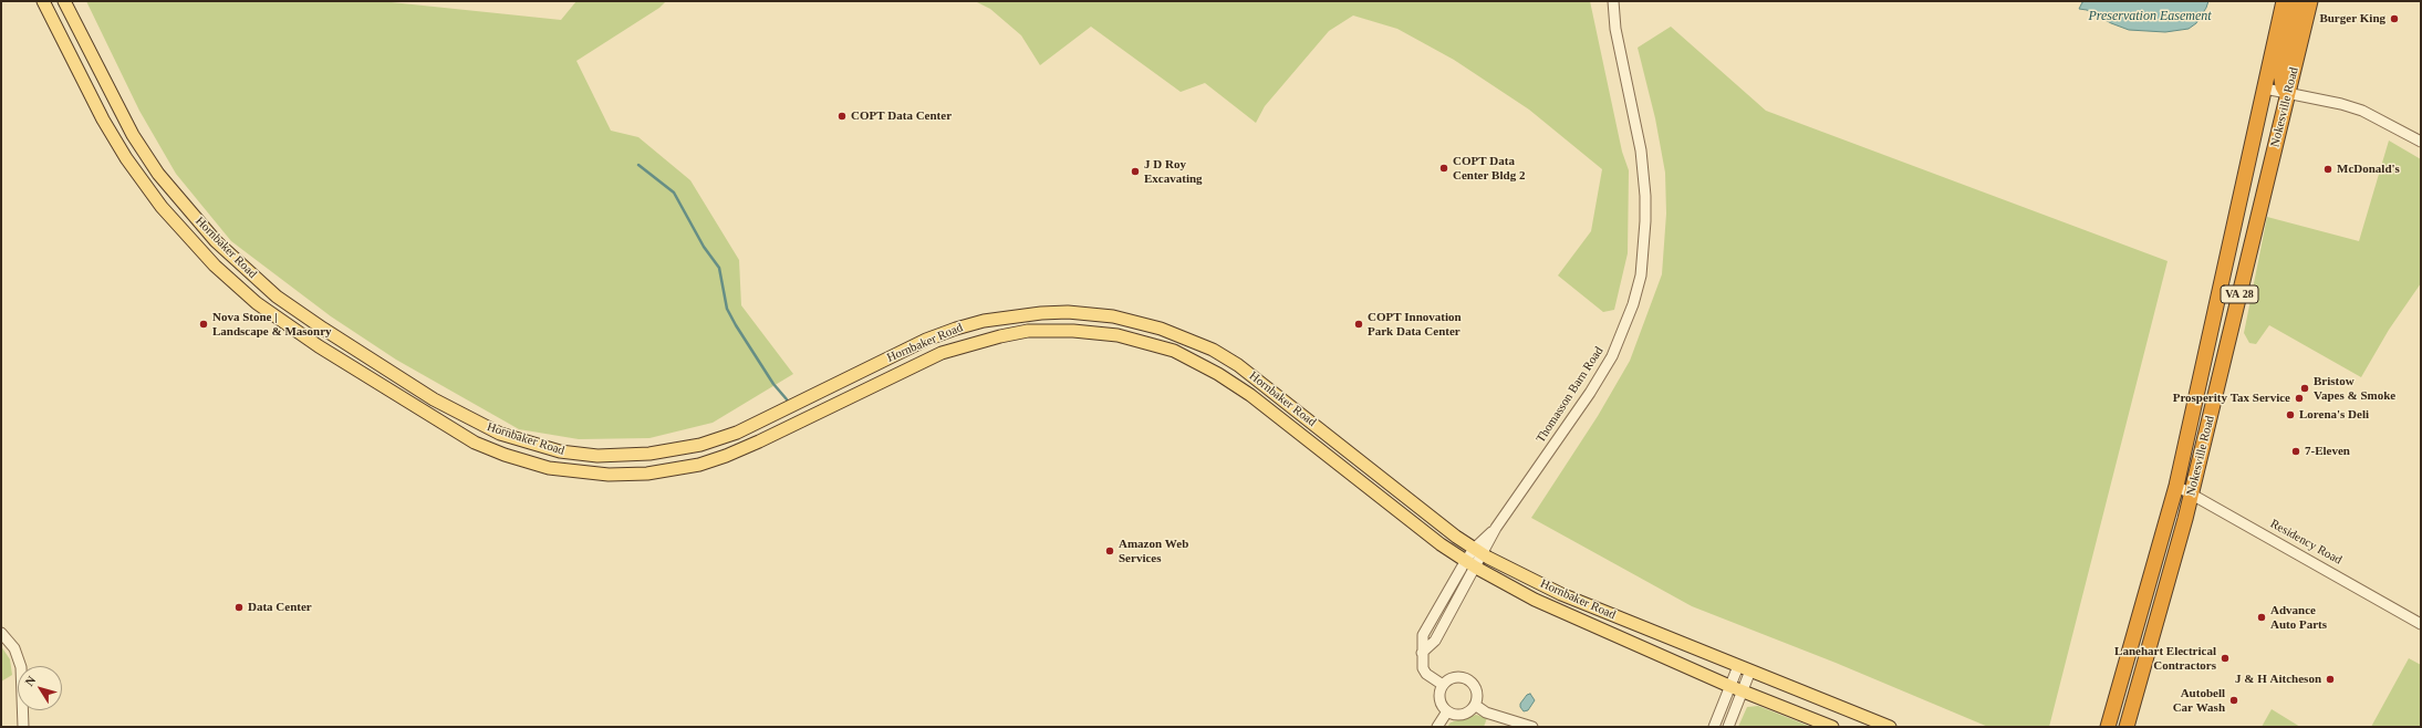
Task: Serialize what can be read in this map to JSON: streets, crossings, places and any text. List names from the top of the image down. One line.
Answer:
{"streets":{"highway":["Nokesville Road","VA 28"],"main road":["Hornbaker Road"],"street":["Thomasson Barn Road","Residency Road"]},"crossings":[["Nokesville Road","Residency Road"],["Hornbaker Road","Thomasson Barn Road"]],"water":["Preservation Easement"],"places":["Burger King","COPT Data Center","COPT Data Center Bldg 2","McDonald's","J D Roy Excavating","Nova Stone | Landscape & Masonry","COPT Innovation Park Data Center","Bristow Vapes & Smoke","Prosperity Tax Service","Lorena's Deli","7-Eleven","Amazon Web Services","Data Center","Advance Auto Parts","Lanehart Electrical Contractors","J & H Aitcheson","Autobell Car Wash"],"north":"top left"}
